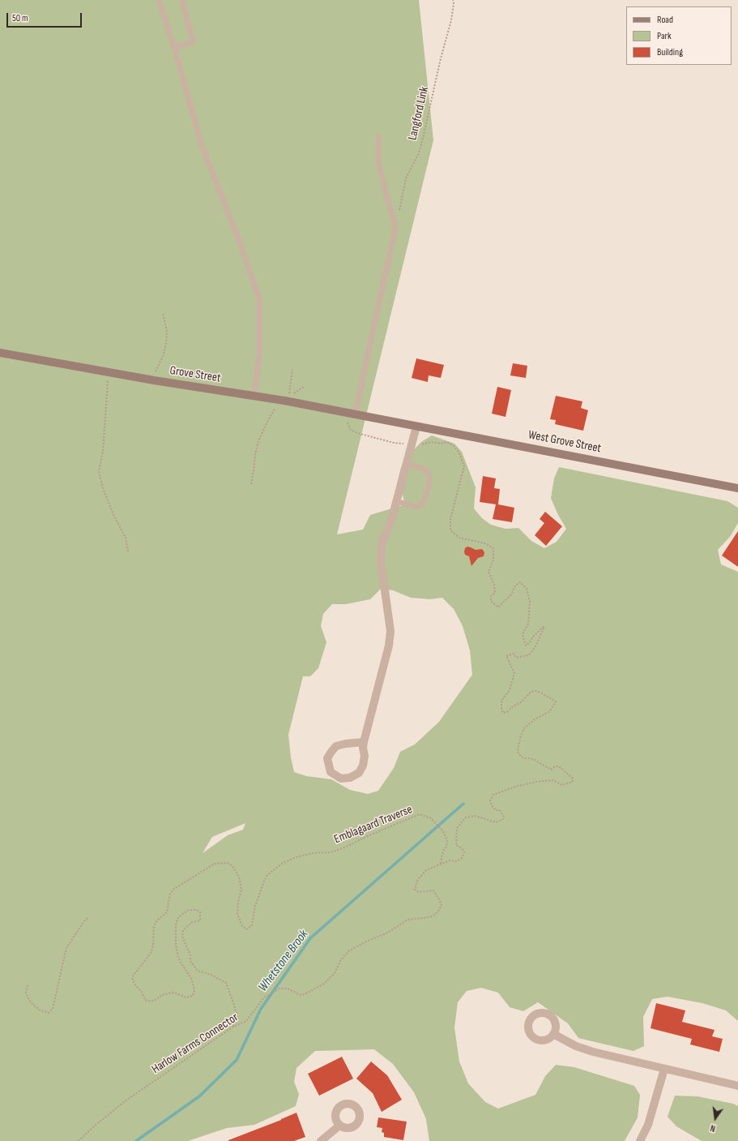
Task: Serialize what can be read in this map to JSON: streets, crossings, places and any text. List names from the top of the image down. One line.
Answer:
{"streets":{"main road":["Grove Street","West Grove Street"],"path":["Langford Link","Emblagaard Traverse","Harlow Farms Connector"]},"crossings":[["Grove Street","West Grove Street"],["Grove Street","Harlow Farms Connector"],["Emblagaard Traverse","Harlow Farms Connector"]],"water":["Whetstone Brook"],"legend":["Road","Park","Building"],"scale_bar":"50 m","north":"bottom"}
